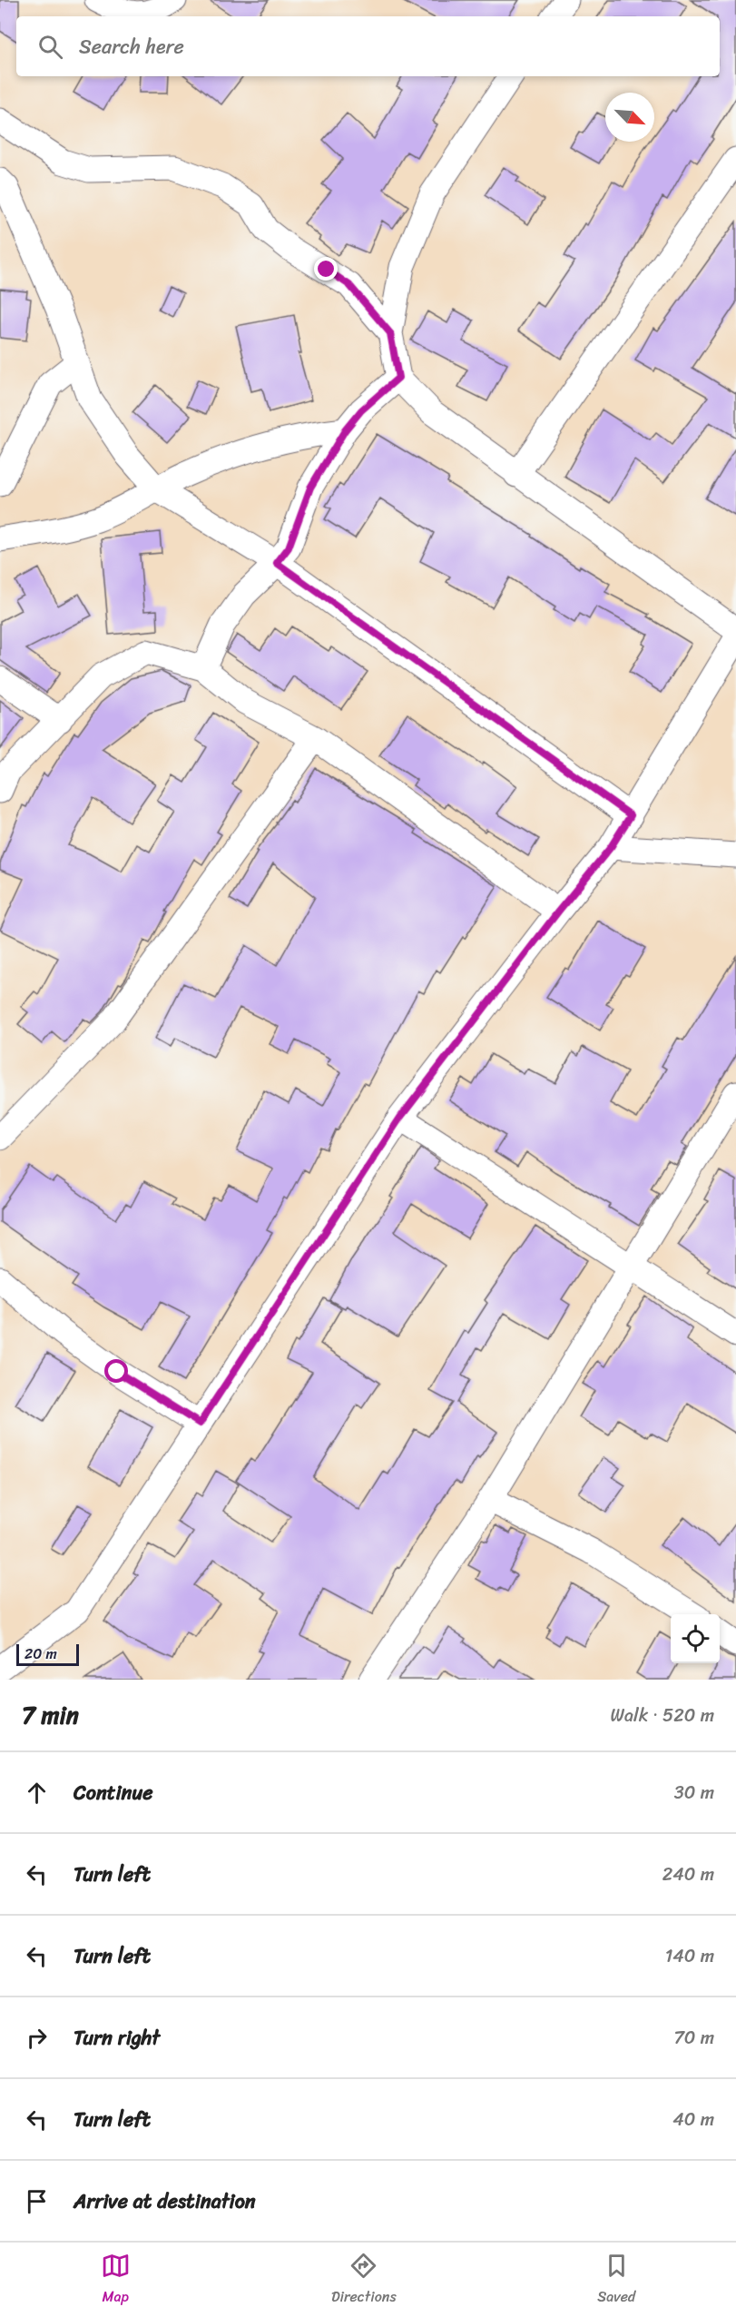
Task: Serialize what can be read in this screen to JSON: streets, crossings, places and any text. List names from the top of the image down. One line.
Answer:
{"scale_bar":"20 m","north":"bottom right","page":{"search":"Search here","scale":"20 m","heading":["7 min","Walk · 520 m"],"list":[["Continue","30 m"],["Turn left","240 m"],["Turn left","140 m"],["Turn right","70 m"],["Turn left","40 m"],"Arrive at destination"],"nav":["Map","Directions","Saved"]}}
